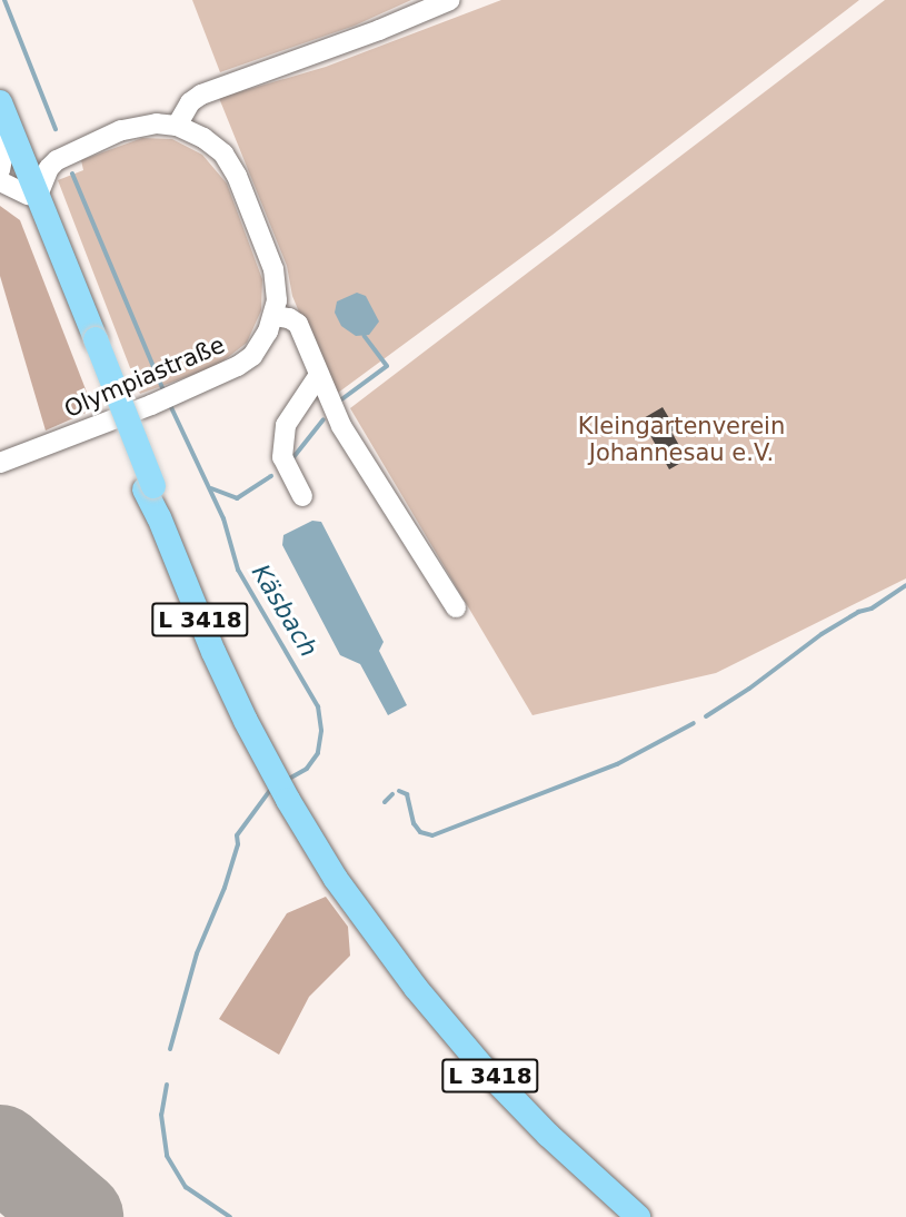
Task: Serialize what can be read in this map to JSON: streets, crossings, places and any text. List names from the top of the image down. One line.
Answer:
{"streets":{"main road":["L 3418"],"street":["Olympiastraße"]},"crossings":[["Olympiastraße","L 3418"]],"water":["Käsbach"],"parks":["Kleingartenverein Johannesau e.V."]}
